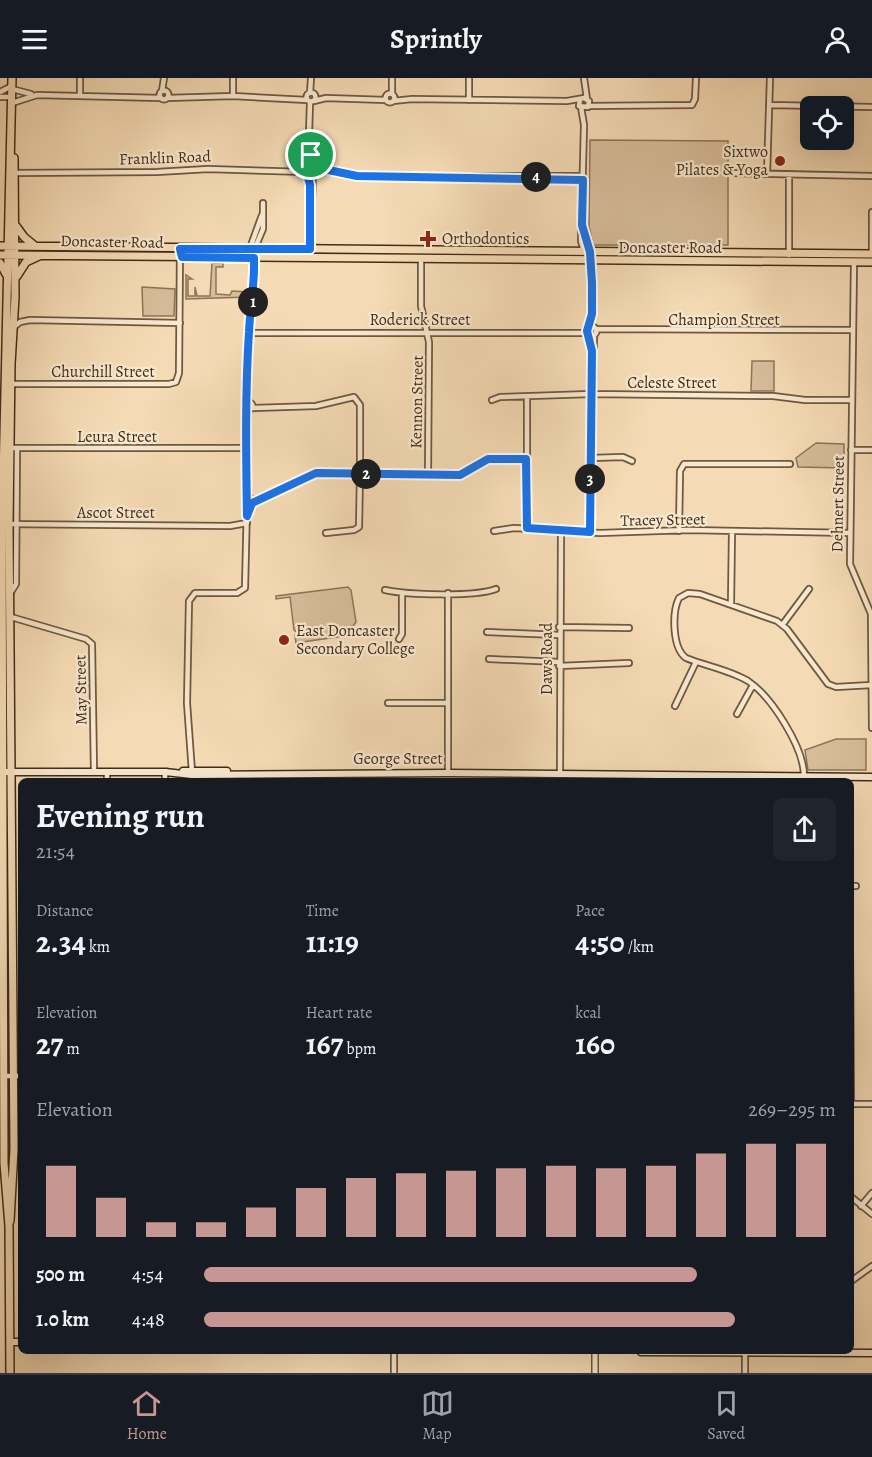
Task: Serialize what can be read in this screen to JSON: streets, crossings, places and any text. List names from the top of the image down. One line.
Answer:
{"streets":{"main road":["Doncaster Road","George Street"],"street":["Franklin Road","Roderick Street","Champion Street","Churchill Street","Celeste Street","Kennon Street","Leura Street","Dehnert Street","Ascot Street","Tracey Street","Daws Road","May Street"]},"crossings":[["Doncaster Road","Churchill Street"],["Doncaster Road","Kennon Street"],["Doncaster Road","Dehnert Street"],["Roderick Street","Champion Street"],["Roderick Street","Kennon Street"],["Champion Street","Dehnert Street"],["Celeste Street","Dehnert Street"],["Dehnert Street","Tracey Street"],["Tracey Street","Daws Road"],["Daws Road","George Street"],["May Street","George Street"]],"places":{"other":["Sixtwo Pilates & Yoga","East Doncaster Secondary College"],"health":["Orthodontics"]},"page":{"header":"Sprintly","pins":["4","1","2","3"],"heading":["Evening run","21:54"],"stats":[["Distance","2.34 km"],["Time","11:19"],["Pace","4:50 /km"],["Elevation","27 m"],["Heart rate","167 bpm"],["kcal","160"]],"chart":["Elevation","269–295 m"],"list":[{"name":"500 m","note":"4:54"},{"name":"1.0 km","note":"4:48"}],"tabs":["Home","Map","Saved"]}}
